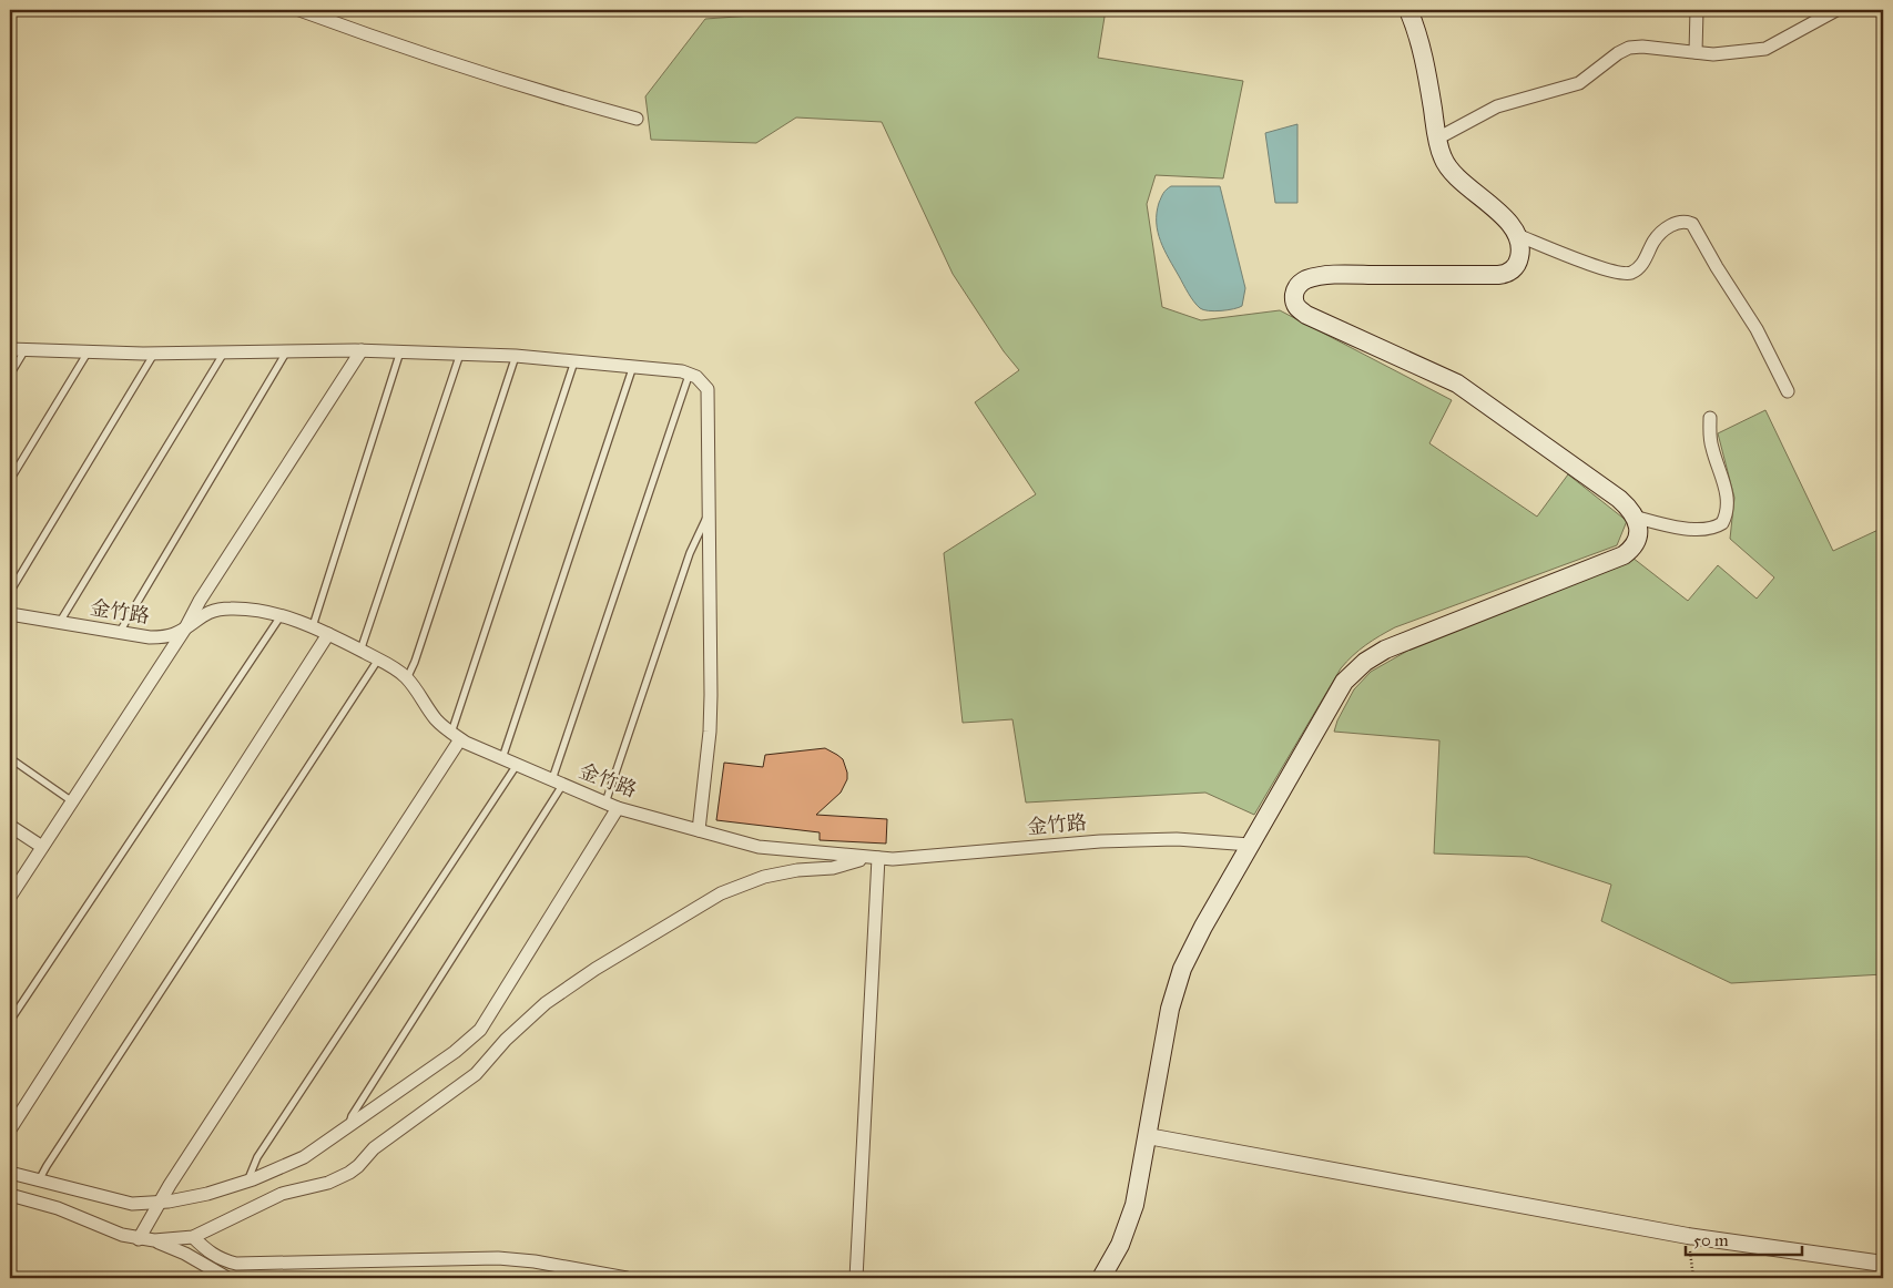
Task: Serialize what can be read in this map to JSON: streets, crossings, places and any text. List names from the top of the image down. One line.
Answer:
{"streets":{"street":["金竹路"]},"scale_bar":"50 m"}
